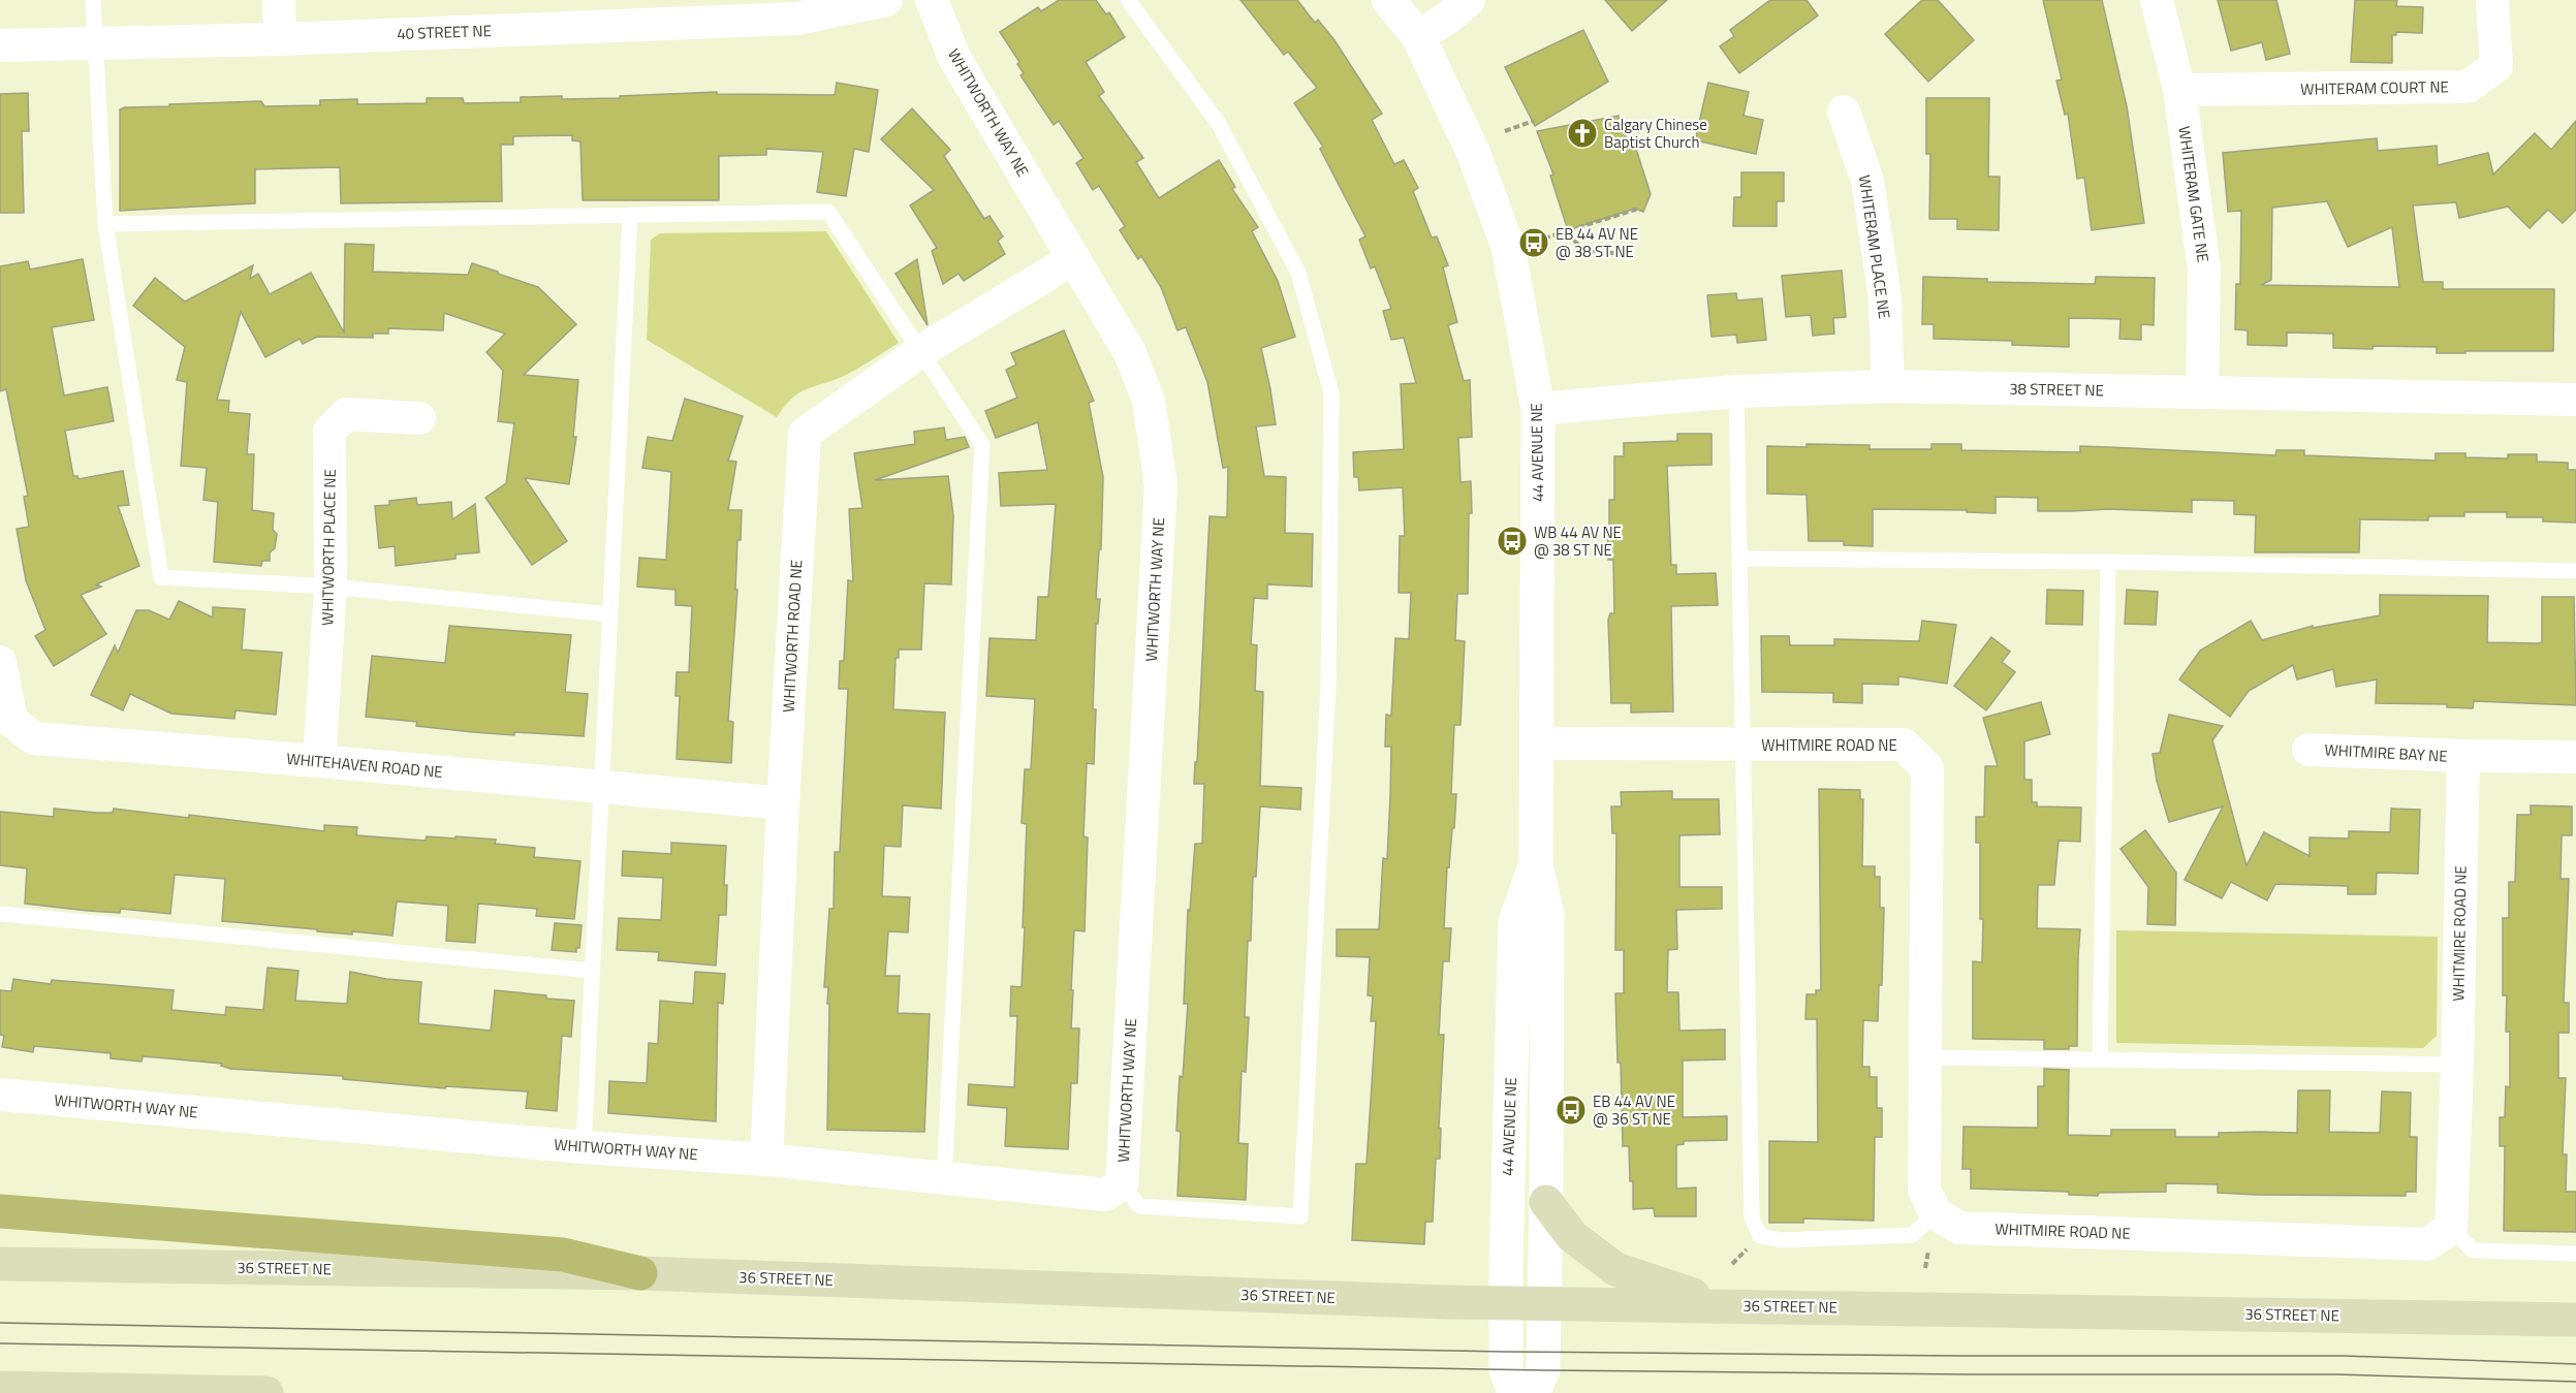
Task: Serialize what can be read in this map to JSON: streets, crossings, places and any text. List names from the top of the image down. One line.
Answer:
{"streets":{"main road":["36 STREET NE"],"street":["40 STREET NE","WHITERAM COURT NE","WHITWORTH WAY NE","WHITERAM GATE NE","WHITERAM PLACE NE","38 STREET NE","44 AVENUE NE","WHITWORTH PLACE NE","WHITWORTH ROAD NE","WHITMIRE ROAD NE","WHITMIRE BAY NE","WHITEHAVEN ROAD NE"]},"crossings":[["WHITERAM COURT NE","WHITERAM GATE NE"],["WHITWORTH WAY NE","WHITWORTH ROAD NE"],["WHITERAM GATE NE","38 STREET NE"],["WHITERAM PLACE NE","38 STREET NE"],["38 STREET NE","44 AVENUE NE"],["44 AVENUE NE","WHITMIRE ROAD NE"],["44 AVENUE NE","36 STREET NE"],["WHITWORTH PLACE NE","WHITEHAVEN ROAD NE"],["WHITWORTH ROAD NE","WHITEHAVEN ROAD NE"],["WHITMIRE ROAD NE","WHITMIRE BAY NE"]],"places":{"church":["Calgary Chinese Baptist Church"],"bus stop":["EB 44 AV NE @ 38 ST NE","WB 44 AV NE @ 38 ST NE","EB 44 AV NE @ 36 ST NE"]}}
